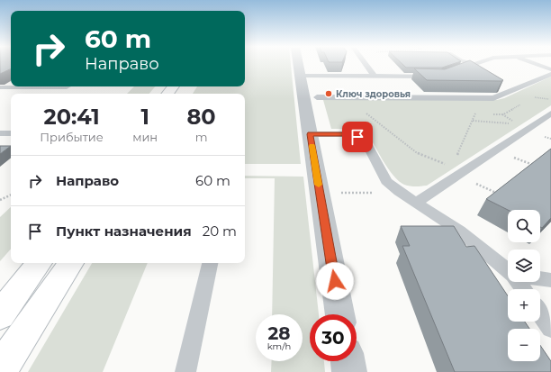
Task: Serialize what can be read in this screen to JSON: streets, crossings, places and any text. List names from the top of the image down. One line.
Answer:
{"places":["Ключ здоровья"],"page":{"turn":["60 m","Направо"],"eta":["20:41","Прибытие","1","мин","80","m"],"list":[{"name":"Направо","value":"60 m"},{"name":"Пункт назначения","value":"20 m"}],"map_buttons":["+","−"],"speed":"28 km/h","limit":"30"}}
